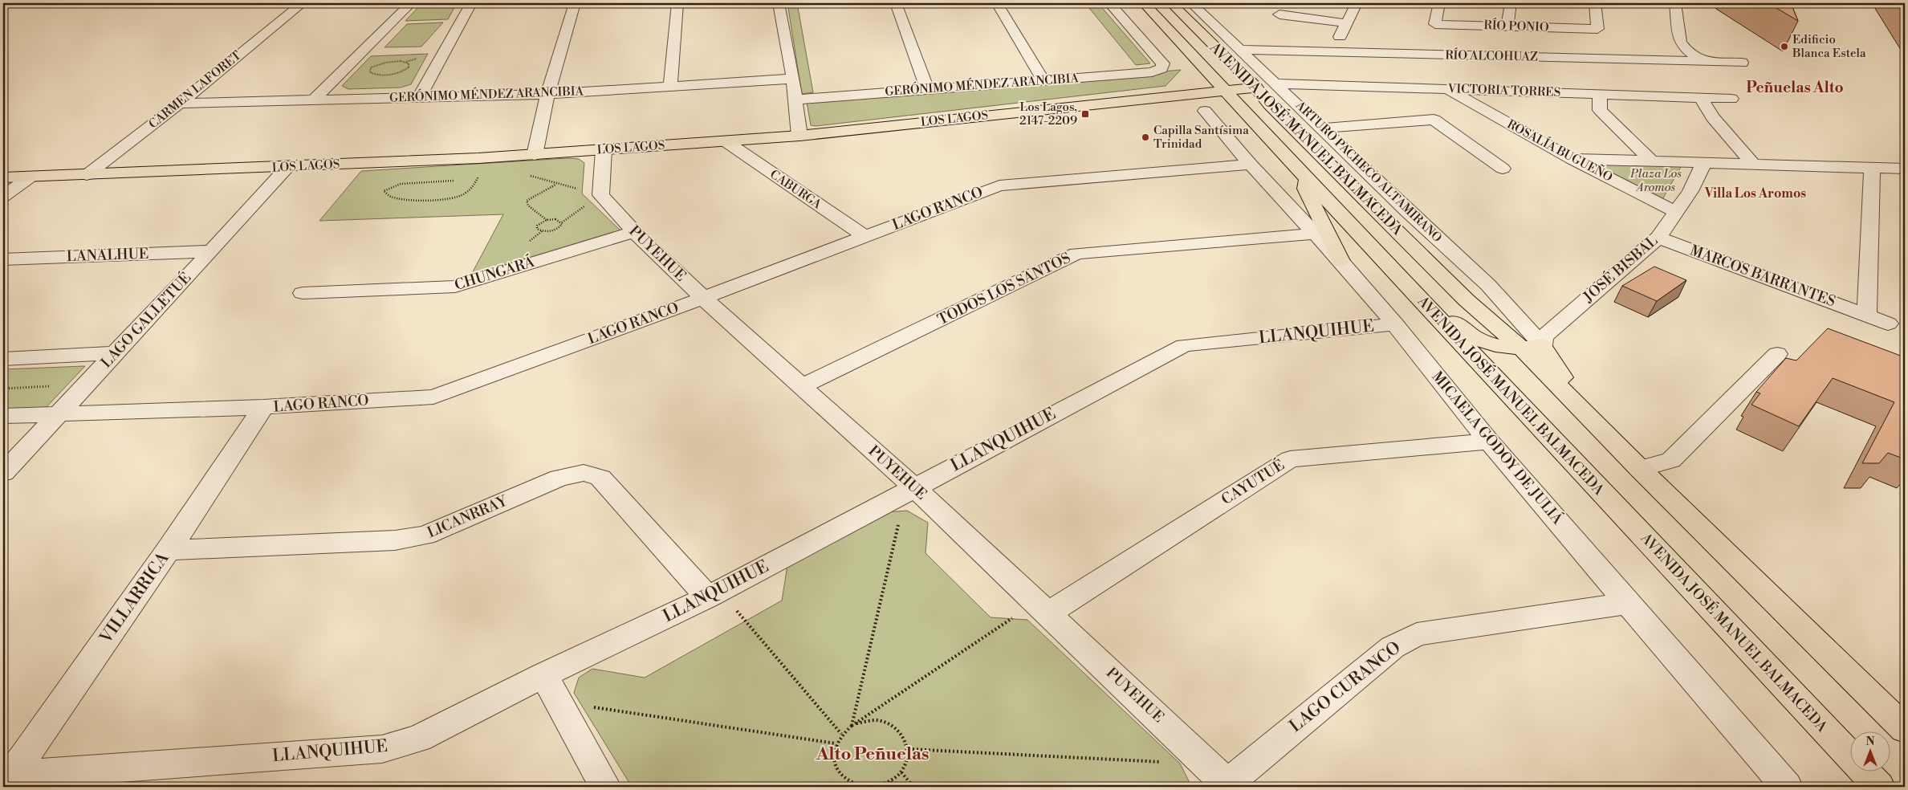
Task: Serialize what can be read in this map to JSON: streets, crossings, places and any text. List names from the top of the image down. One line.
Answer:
{"streets":{"main road":["LOS LAGOS","AVENIDA JOSÉ MANUEL BALMACEDA"],"street":["RÍO PONIO","RÍO ALCOHUAZ","GERÓNIMO MÉNDEZ ARANCIBIA","CARMEN LAFORET","VICTORIA TORRES","ROSALÍA BUGUEÑO","ARTURO PACHECO ALTAMIRANO","CABURGA","LAGO RANCO","PUYEHUE","LANALHUE","JOSÉ BISBAL","CHUNGARÁ","MARCOS BARRANTES","TODOS LOS SANTOS","LAGO GALLETUÉ","LLANQUIHUE","MICAELA GODOY DE JULIÁ","CAYUTUÉ","LICANRRAY","VILLARRICA","LAGO CURANCO"]},"crossings":[["RÍO ALCOHUAZ","ARTURO PACHECO ALTAMIRANO"],["GERÓNIMO MÉNDEZ ARANCIBIA","CARMEN LAFORET"],["CARMEN LAFORET","LOS LAGOS"],["VICTORIA TORRES","ROSALÍA BUGUEÑO"],["VICTORIA TORRES","ARTURO PACHECO ALTAMIRANO"],["LOS LAGOS","AVENIDA JOSÉ MANUEL BALMACEDA"],["LOS LAGOS","CABURGA"],["LOS LAGOS","PUYEHUE"],["LOS LAGOS","LAGO GALLETUÉ"],["AVENIDA JOSÉ MANUEL BALMACEDA","ARTURO PACHECO ALTAMIRANO"],["AVENIDA JOSÉ MANUEL BALMACEDA","JOSÉ BISBAL"],["ROSALÍA BUGUEÑO","JOSÉ BISBAL"],["ARTURO PACHECO ALTAMIRANO","JOSÉ BISBAL"],["CABURGA","LAGO RANCO"],["LAGO RANCO","PUYEHUE"],["LAGO RANCO","LAGO GALLETUÉ"],["LAGO RANCO","MICAELA GODOY DE JULIÁ"],["LAGO RANCO","VILLARRICA"],["PUYEHUE","CHUNGARÁ"],["PUYEHUE","TODOS LOS SANTOS"],["PUYEHUE","LLANQUIHUE"],["PUYEHUE","CAYUTUÉ"],["PUYEHUE","LAGO CURANCO"],["LANALHUE","LAGO GALLETUÉ"],["JOSÉ BISBAL","MARCOS BARRANTES"],["TODOS LOS SANTOS","MICAELA GODOY DE JULIÁ"],["LLANQUIHUE","MICAELA GODOY DE JULIÁ"],["LLANQUIHUE","LICANRRAY"],["LLANQUIHUE","VILLARRICA"],["MICAELA GODOY DE JULIÁ","CAYUTUÉ"],["MICAELA GODOY DE JULIÁ","LAGO CURANCO"],["LICANRRAY","VILLARRICA"]],"districts":["Peñuelas Alto","Villa Los Aromos","Alto Peñuelas"],"parks":["Plaza Los Aromos"],"places":{"other":["Edificio Blanca Estela","Capilla Santísima Trinidad"],"transit":["Los Lagos, 2147-2209"]},"north":"top"}
